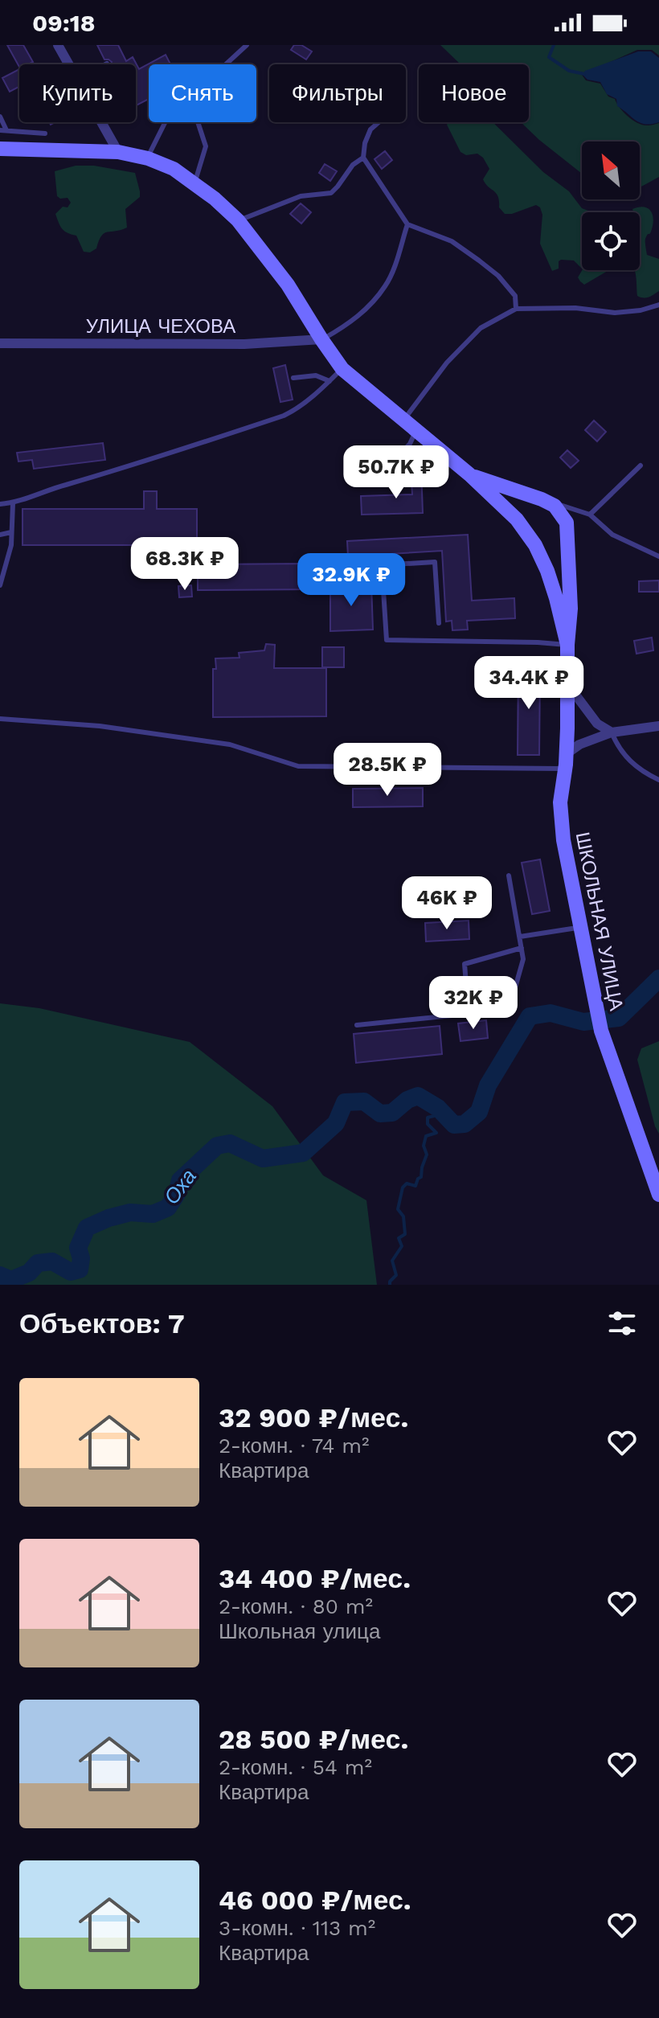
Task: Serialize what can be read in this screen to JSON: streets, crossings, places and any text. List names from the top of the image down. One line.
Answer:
{"streets":{"street":["УЛИЦА ЧЕХОВА","ШКОЛЬНАЯ УЛИЦА"]},"water":["Оха"],"north":"top left","page":{"status":"09:18","chip":["Купить","Снять","Фильтры","Новое"],"price":["50.7K ₽","68.3K ₽","32.9K ₽","34.4K ₽","28.5K ₽","46K ₽","32K ₽"],"heading":"Объектов: 7","list":[{"name":"32 900 ₽/мес.","note":"2-комн. · 74 m² · Квартира"},{"name":"34 400 ₽/мес.","note":"2-комн. · 80 m² · Школьная улица"},{"name":"28 500 ₽/мес.","note":"2-комн. · 54 m² · Квартира"},{"name":"46 000 ₽/мес.","note":"3-комн. · 113 m² · Квартира"}]}}
